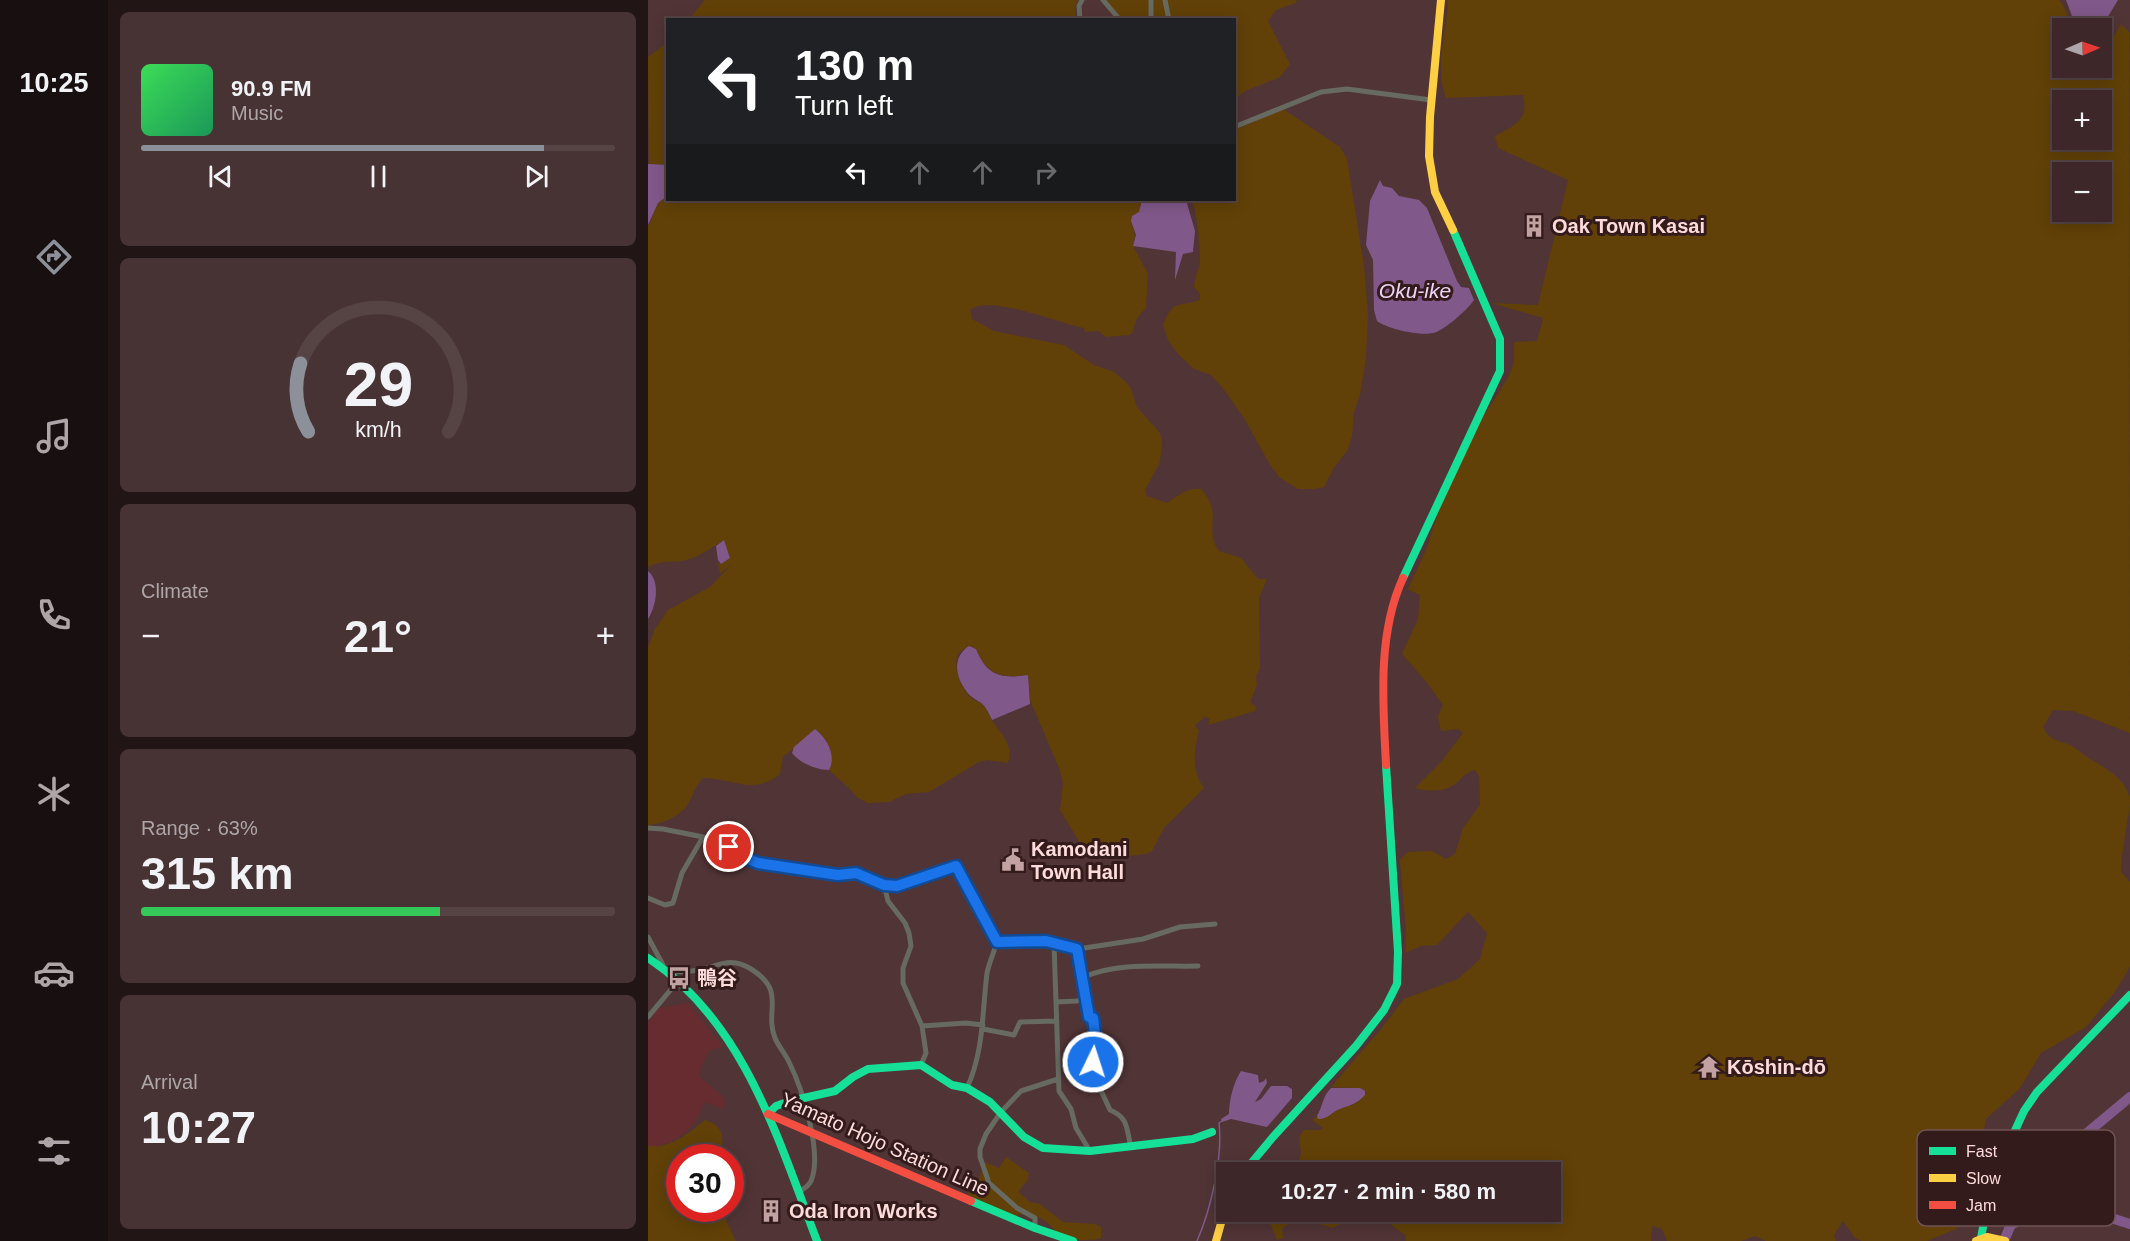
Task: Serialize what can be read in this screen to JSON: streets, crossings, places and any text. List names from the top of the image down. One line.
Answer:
{"streets":{"street":["Yamato Hojo Station Line"]},"water":["Oku-ike"],"places":{"building":["Oak Town Kasai","Oda Iron Works"],"public building":["Kamodani Town Hall"],"bus stop":["鴨谷"],"temple":["Kōshin-dō"]},"legend":["Fast","Slow","Jam"],"north":"right","page":{"tabs":"10:25","map_buttons":["+","−"],"turn":["130 m","Turn left"],"song":["90.9 FM","Music"],"tile":["Climate",["Range · 63%","315 km"],["Arrival","10:27"]],"heat":["−","21°","+"],"limit":"30","trip":"10:27 · 2 min · 580 m","gauge":["29","km/h"]}}
